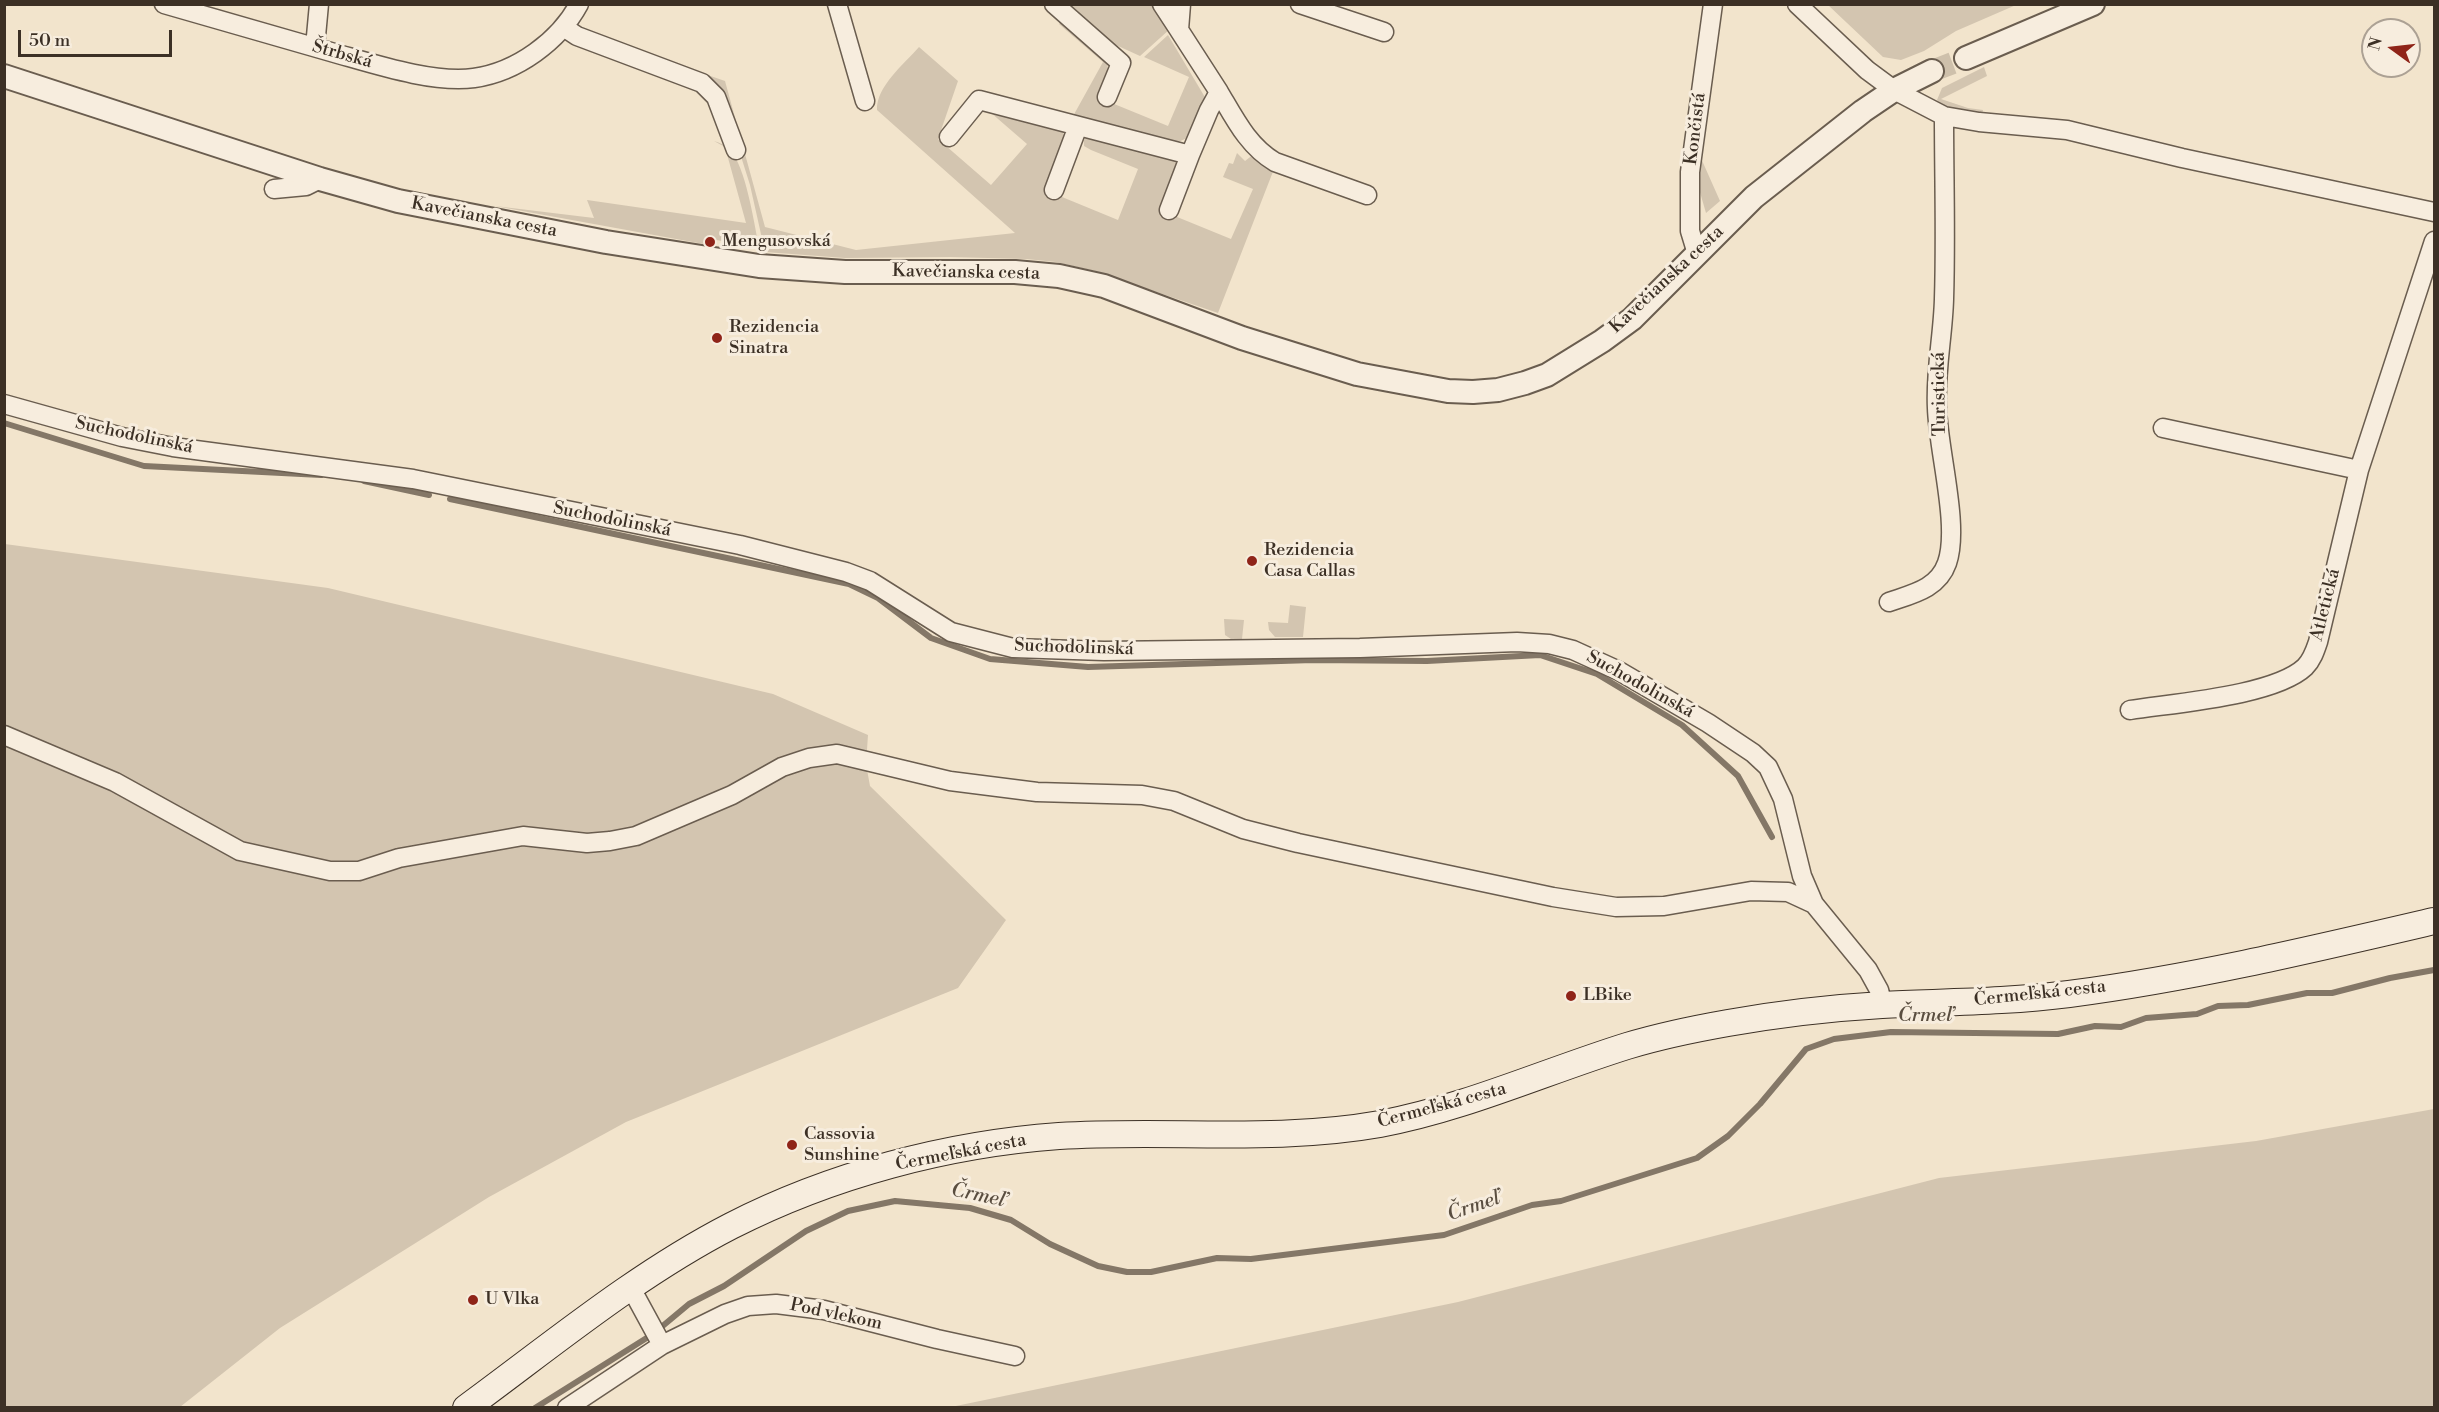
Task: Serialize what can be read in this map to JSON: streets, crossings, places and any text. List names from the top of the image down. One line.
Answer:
{"streets":{"main road":["Čermeľská cesta"],"street":["Štrbská","Končistá","Kavečianska cesta","Turistická","Suchodolinská","Atletická","Pod vlekom"]},"crossings":[["Končistá","Kavečianska cesta"],["Suchodolinská","Čermeľská cesta"]],"water":["Črmeľ"],"places":["Mengusovská","Rezidencia Sinatra","Rezidencia Casa Callas","LBike","Cassovia Sunshine","U Vlka"],"scale_bar":"50 m","north":"left"}
